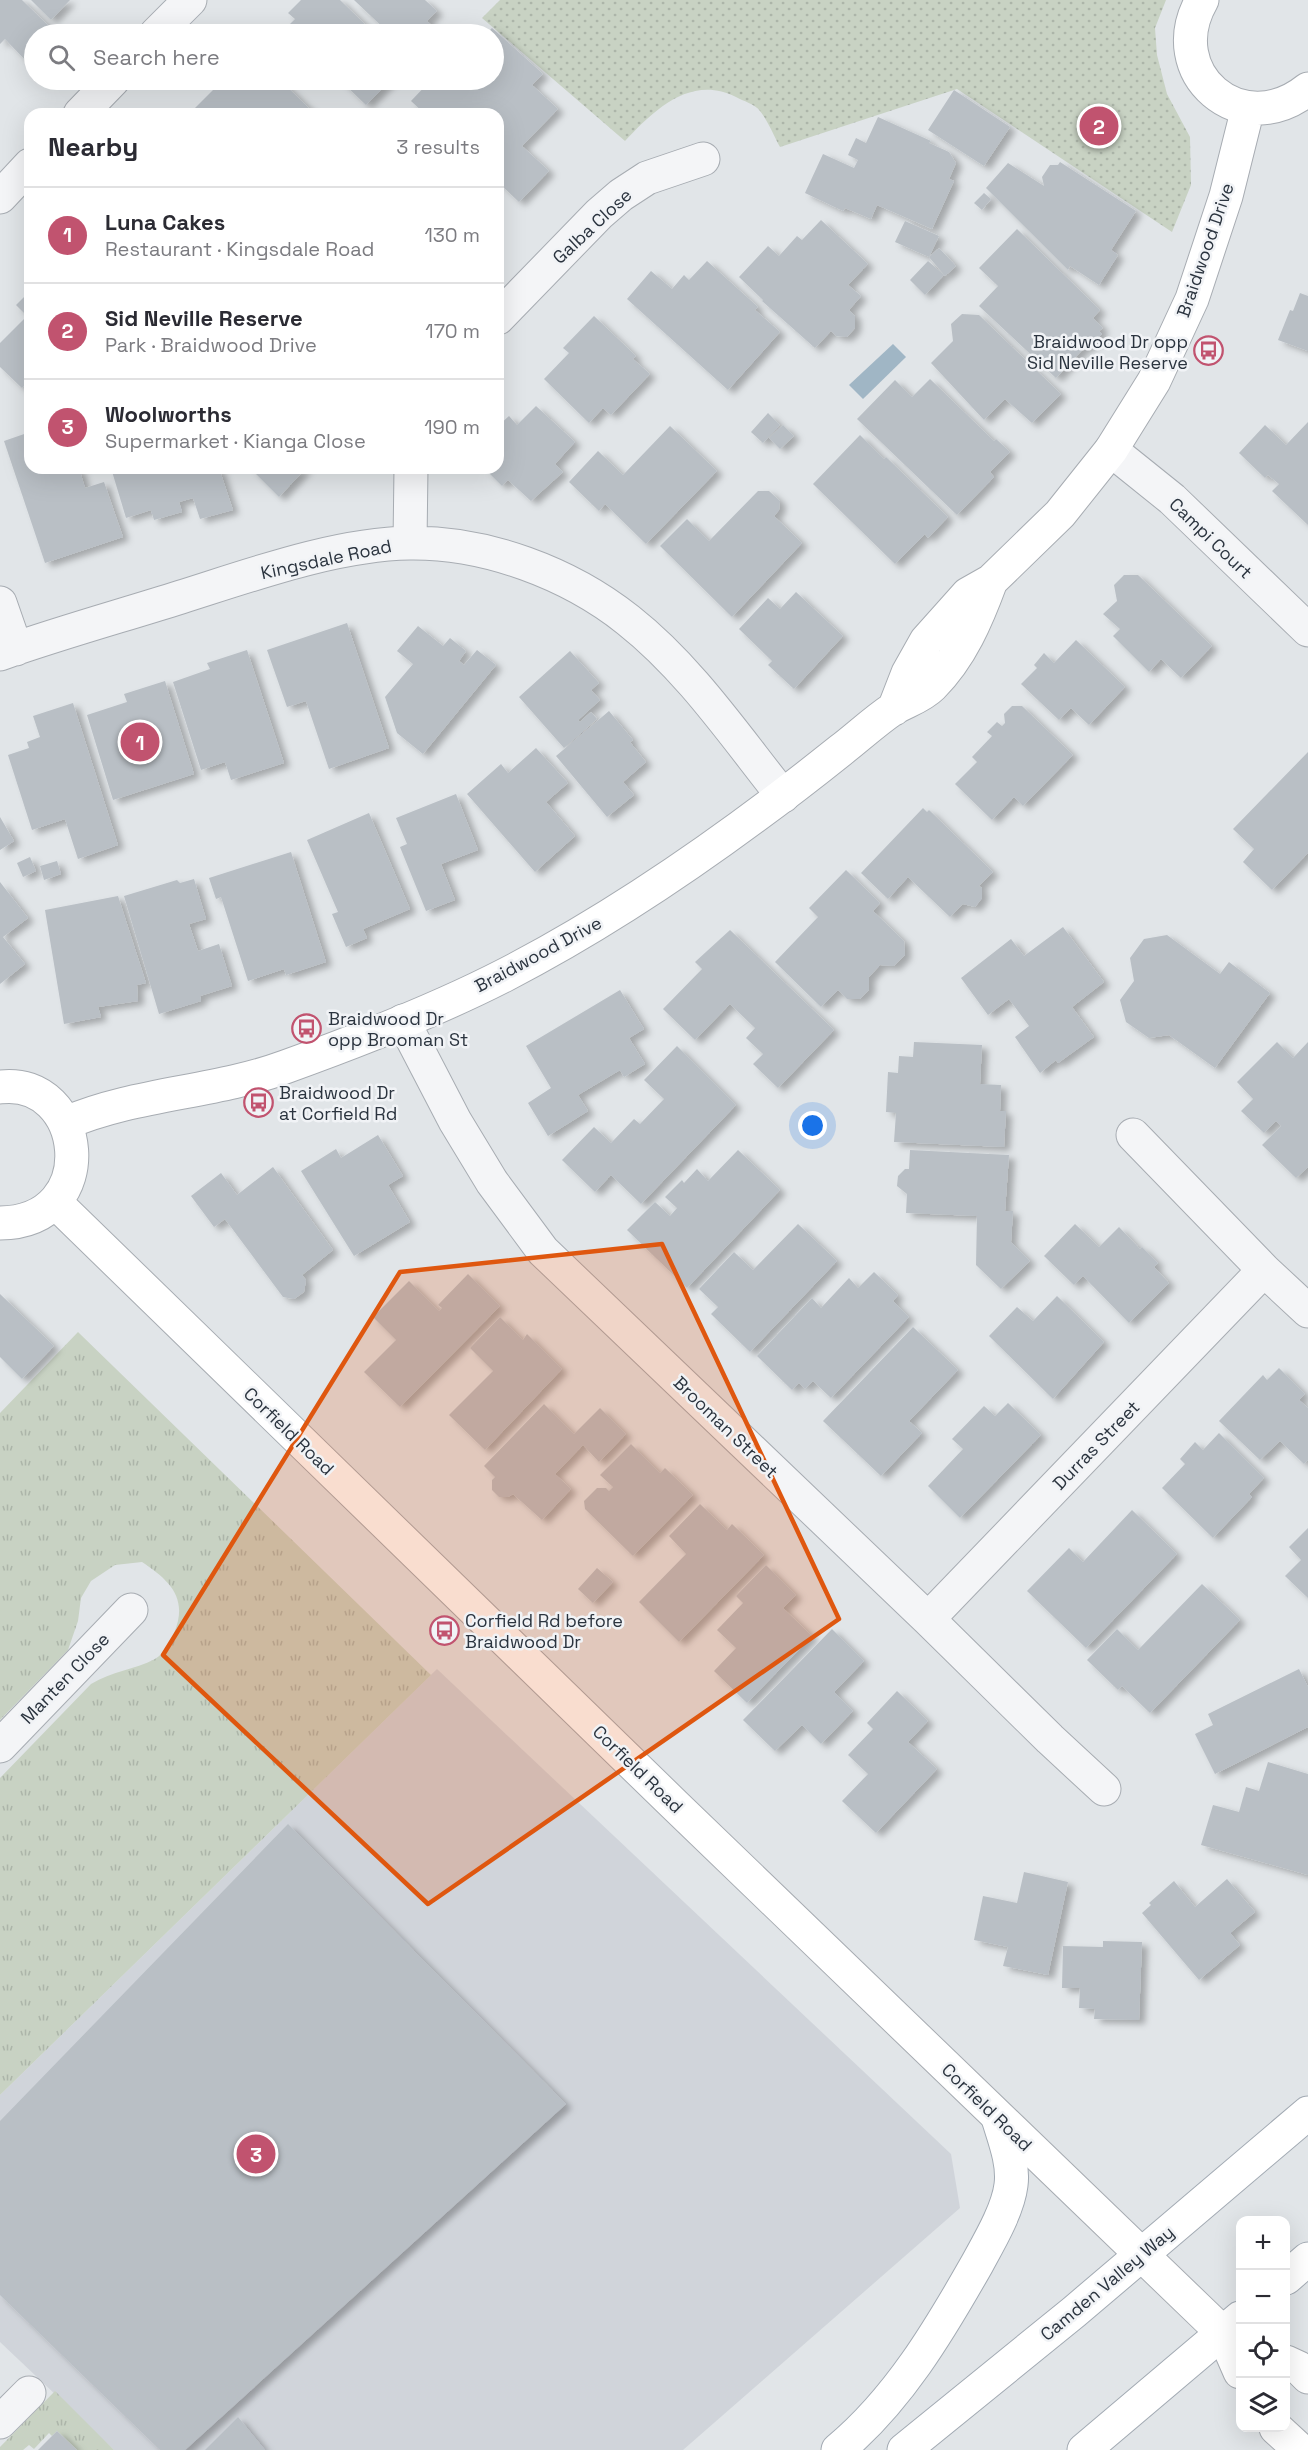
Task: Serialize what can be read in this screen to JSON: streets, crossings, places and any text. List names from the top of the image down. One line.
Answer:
{"streets":{"street":["Galba Close","Braidwood Drive","Campi Court","Kingsdale Road","Brooman Street","Corfield Road","Durras Street","Manten Close","Camden Valley Way"]},"crossings":[["Braidwood Drive","Campi Court"],["Braidwood Drive","Kingsdale Road"],["Braidwood Drive","Brooman Street"],["Brooman Street","Durras Street"],["Corfield Road","Camden Valley Way"]],"places":{"bus stop":["Braidwood Dr opp Sid Neville Reserve","Braidwood Dr opp Brooman St","Braidwood Dr at Corfield Rd","Corfield Rd before Braidwood Dr"]},"page":{"search":"Search here","pins":["2","1","3"],"heading":["Nearby","3 results"],"list":[{"mark":"1","name":"Luna Cakes","note":"Restaurant · Kingsdale Road","value":"130 m"},{"mark":"2","name":"Sid Neville Reserve","note":"Park · Braidwood Drive","value":"170 m"},{"mark":"3","name":"Woolworths","note":"Supermarket · Kianga Close","value":"190 m"}],"map_buttons":["+","−"]}}
